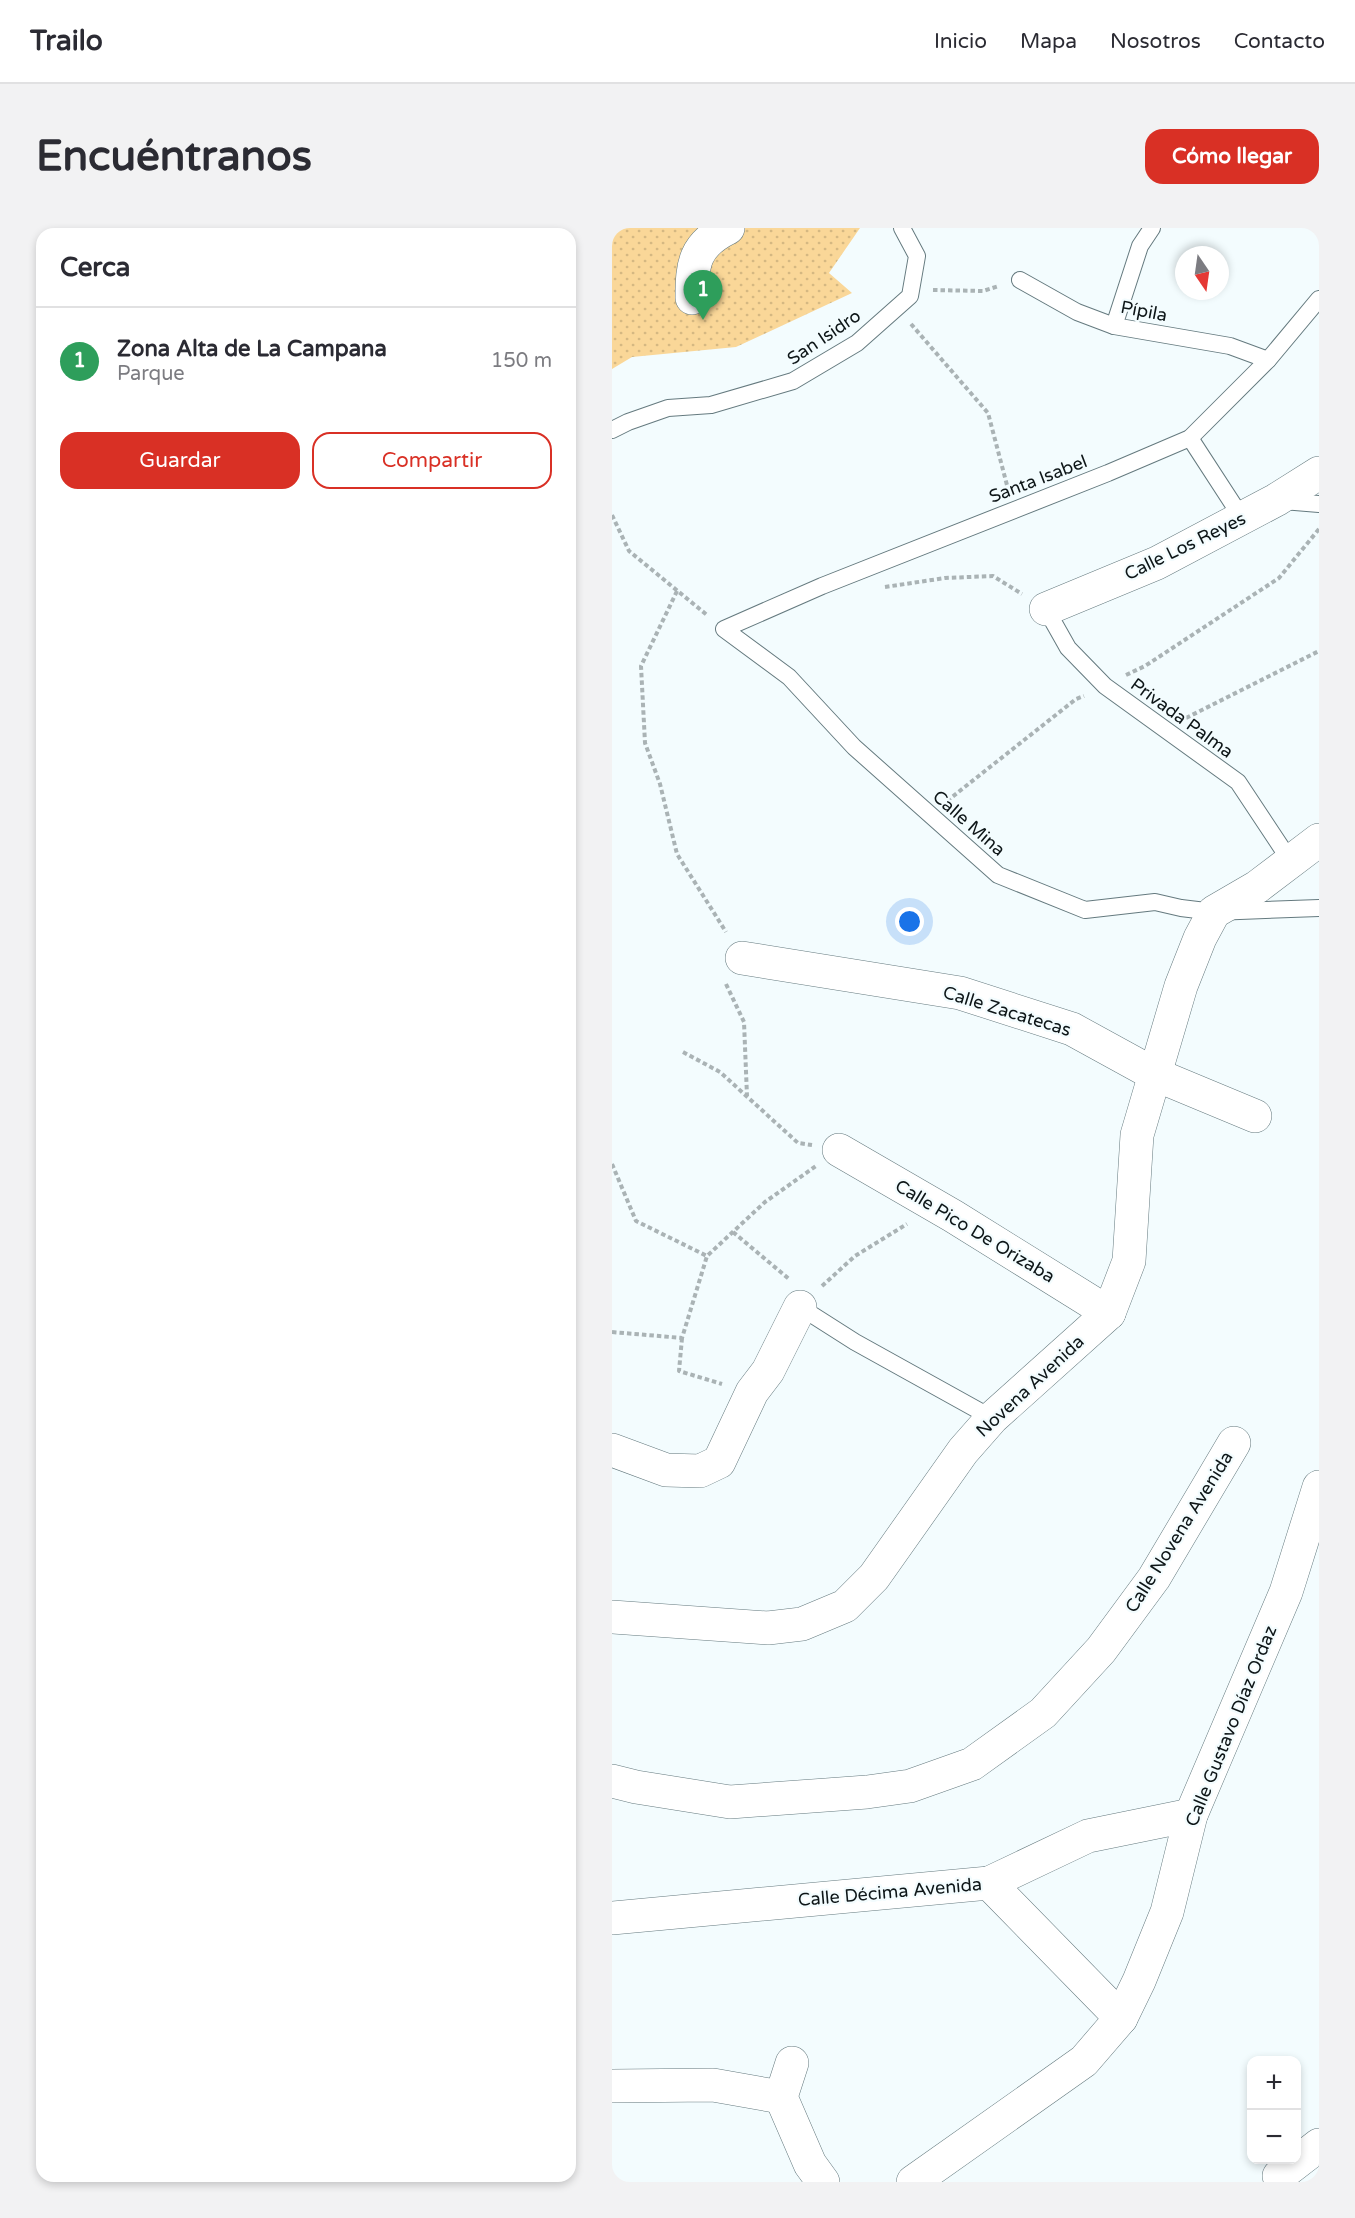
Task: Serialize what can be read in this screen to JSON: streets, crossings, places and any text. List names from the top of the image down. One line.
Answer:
{"streets":{"street":["Calle Los Reyes","Calle Zacatecas","Calle Pico De Orizaba","Novena Avenida","Calle Novena Avenida","Calle Gustavo Díaz Ordaz","Calle Décima Avenida"],"lane":["Pípila","San Isidro","Santa Isabel","Privada Palma","Calle Mina"]},"crossings":[["Pípila","Santa Isabel"],["Santa Isabel","Calle Mina"],["Calle Los Reyes","Privada Palma"],["Calle Mina","Novena Avenida"],["Calle Zacatecas","Novena Avenida"],["Calle Pico De Orizaba","Novena Avenida"],["Calle Gustavo Díaz Ordaz","Calle Décima Avenida"]],"north":"bottom","page":{"header":"Trailo","nav":["Inicio","Mapa","Nosotros","Contacto"],"buttons":["Cómo llegar",["Guardar","Compartir"]],"title":"Encuéntranos","heading":"Cerca","pins":"1","list":[{"mark":"1","name":"Zona Alta de La Campana","note":"Parque","value":"150 m"}],"map_buttons":["+","−"]}}
